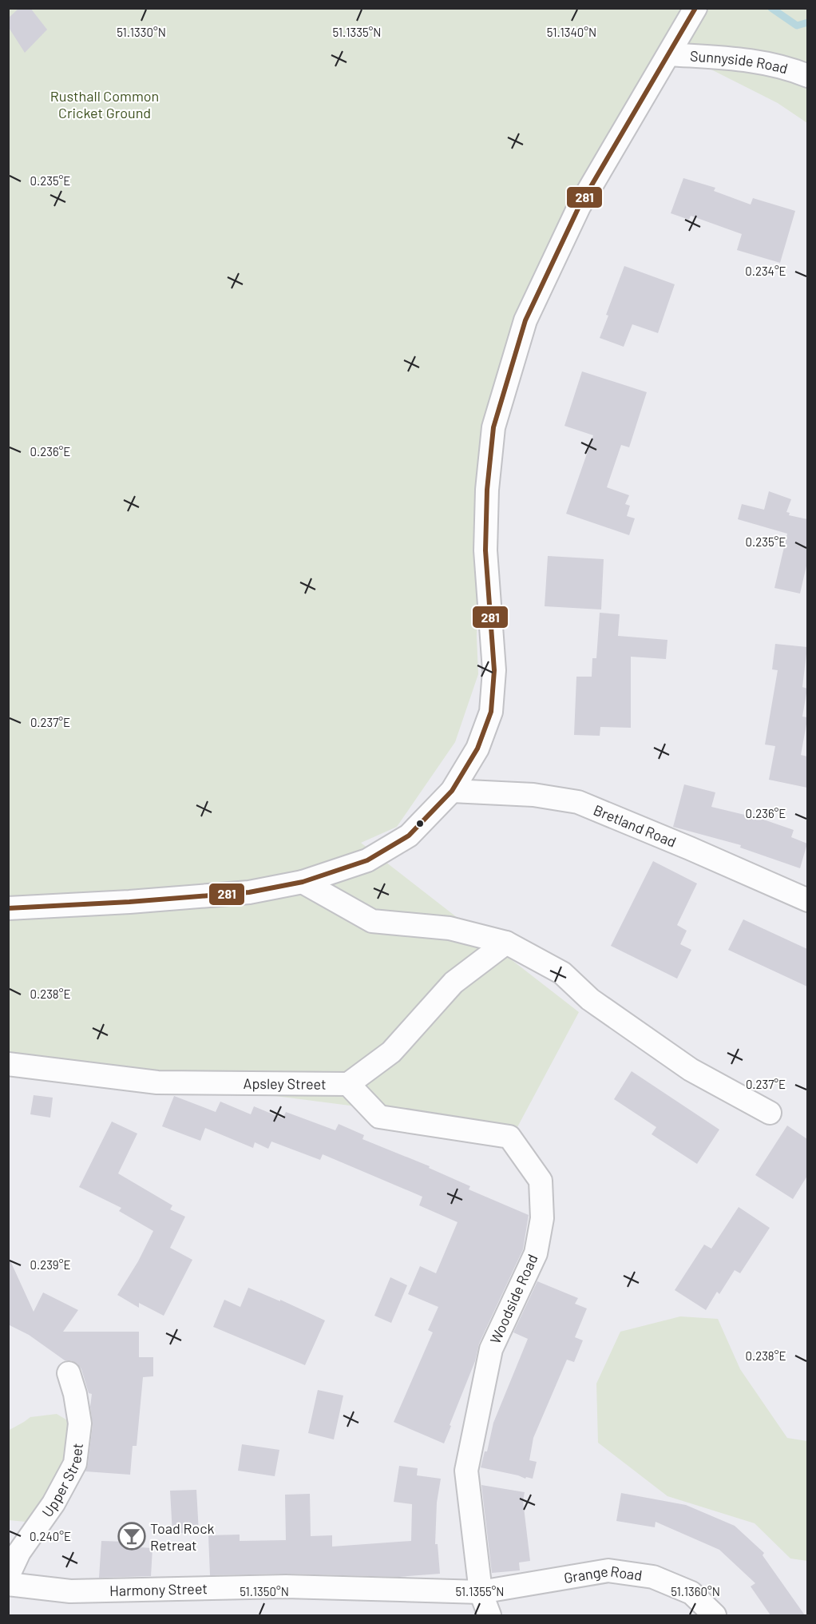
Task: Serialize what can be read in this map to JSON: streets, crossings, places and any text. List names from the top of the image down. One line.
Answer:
{"streets":{"street":["Sunnyside Road","Bretland Road","Apsley Street","Woodside Road","Upper Street","Grange Road","Harmony Street"]},"crossings":[["Apsley Street","Woodside Road"],["Woodside Road","Grange Road"],["Woodside Road","Harmony Street"],["Grange Road","Harmony Street"]],"parks":["Rusthall Common Cricket Ground"],"places":{"bar":["Toad Rock Retreat"]},"lines":["transit line 281"],"coordinates":["51.1335°N","51.1340°N","51.1330°N","0.235°E","0.234°E","0.236°E","0.237°E","0.238°E","0.239°E","0.240°E","51.1350°N","51.1355°N","51.1360°N"]}
